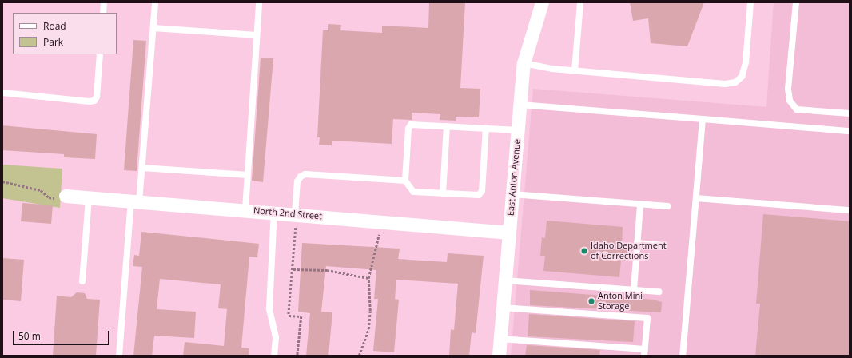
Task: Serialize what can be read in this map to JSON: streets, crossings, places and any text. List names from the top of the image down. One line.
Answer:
{"streets":{"street":["East Anton Avenue","North 2nd Street"]},"crossings":[["East Anton Avenue","North 2nd Street"]],"places":["Idaho Department of Corrections","Anton Mini Storage"],"legend":["Road","Park"],"scale_bar":"50 m"}
